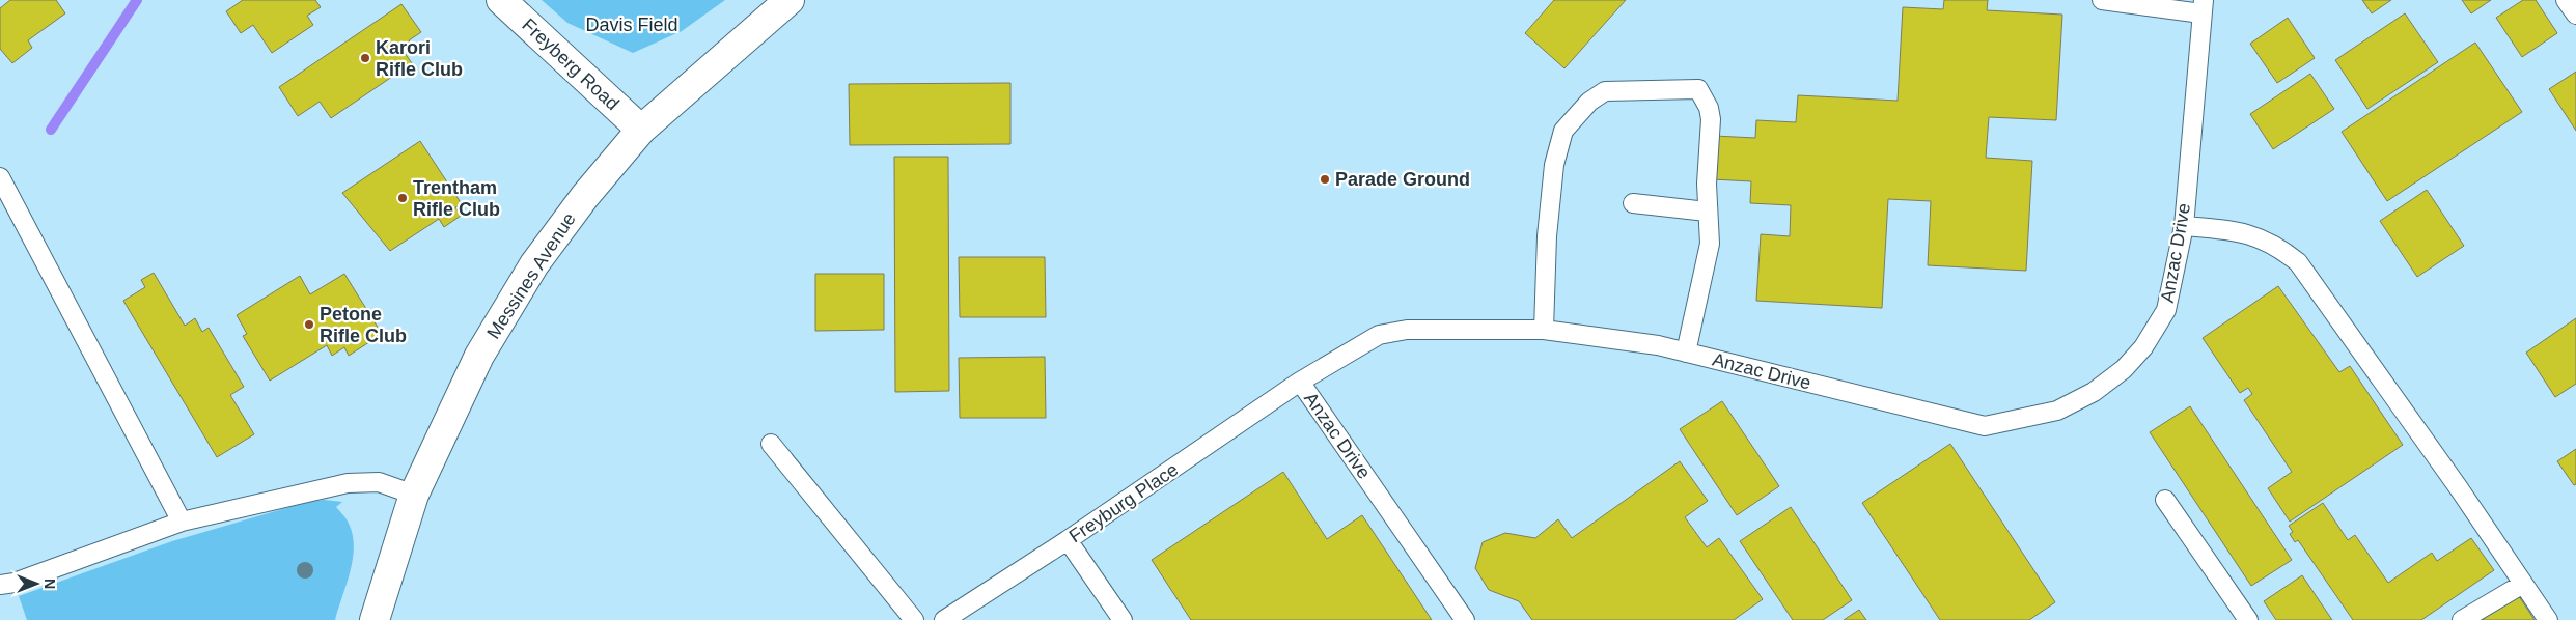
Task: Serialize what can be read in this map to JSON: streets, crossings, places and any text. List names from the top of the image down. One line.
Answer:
{"streets":{"street":["Freyberg Road","Messines Avenue"],"lane":["Anzac Drive","Freyburg Place"]},"crossings":[["Freyberg Road","Messines Avenue"],["Anzac Drive","Freyburg Place"]],"parks":["Davis Field"],"places":["Karori Rifle Club","Parade Ground","Trentham Rifle Club","Petone Rifle Club"],"north":"right"}
